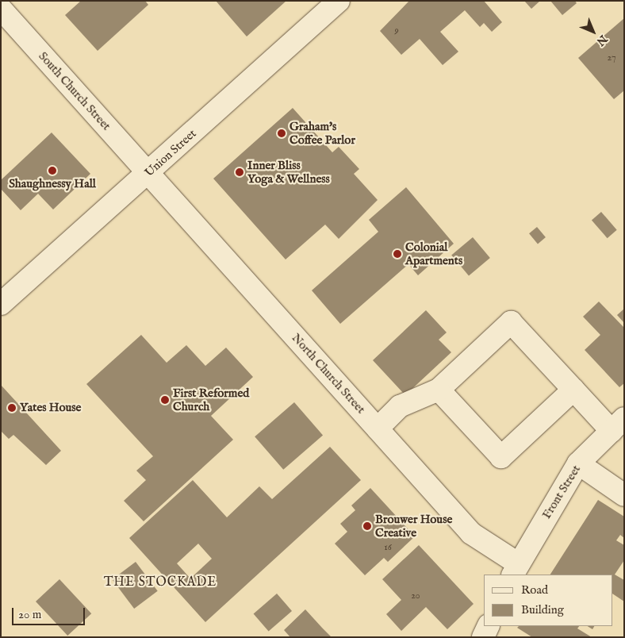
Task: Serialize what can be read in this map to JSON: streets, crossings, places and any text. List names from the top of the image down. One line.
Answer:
{"streets":{"street":["South Church Street","Union Street","North Church Street","Front Street"]},"crossings":[["South Church Street","Union Street"],["South Church Street","North Church Street"],["Union Street","North Church Street"],["North Church Street","Front Street"]],"districts":["THE STOCKADE"],"places":["Graham's Coffee Parlor","Shaughnessy Hall","Inner Bliss Yoga & Wellness","Colonial Apartments","First Reformed Church","Yates House","Brouwer House Creative"],"house_numbers":["9","27","16","20"],"legend":["Road","Building"],"scale_bar":"20 m","north":"bottom right"}
